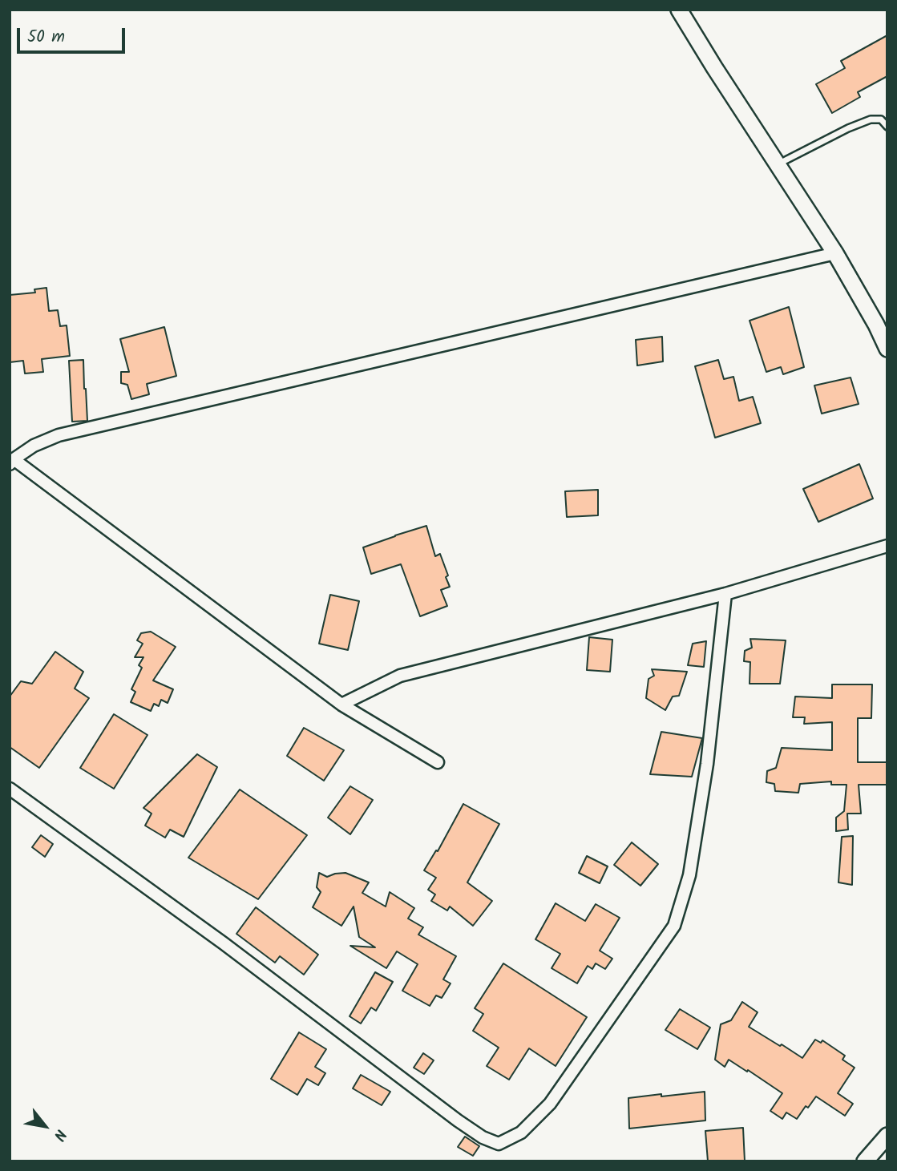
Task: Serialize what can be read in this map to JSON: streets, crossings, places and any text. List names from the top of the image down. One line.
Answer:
{"scale_bar":"50 m","north":"bottom right"}
